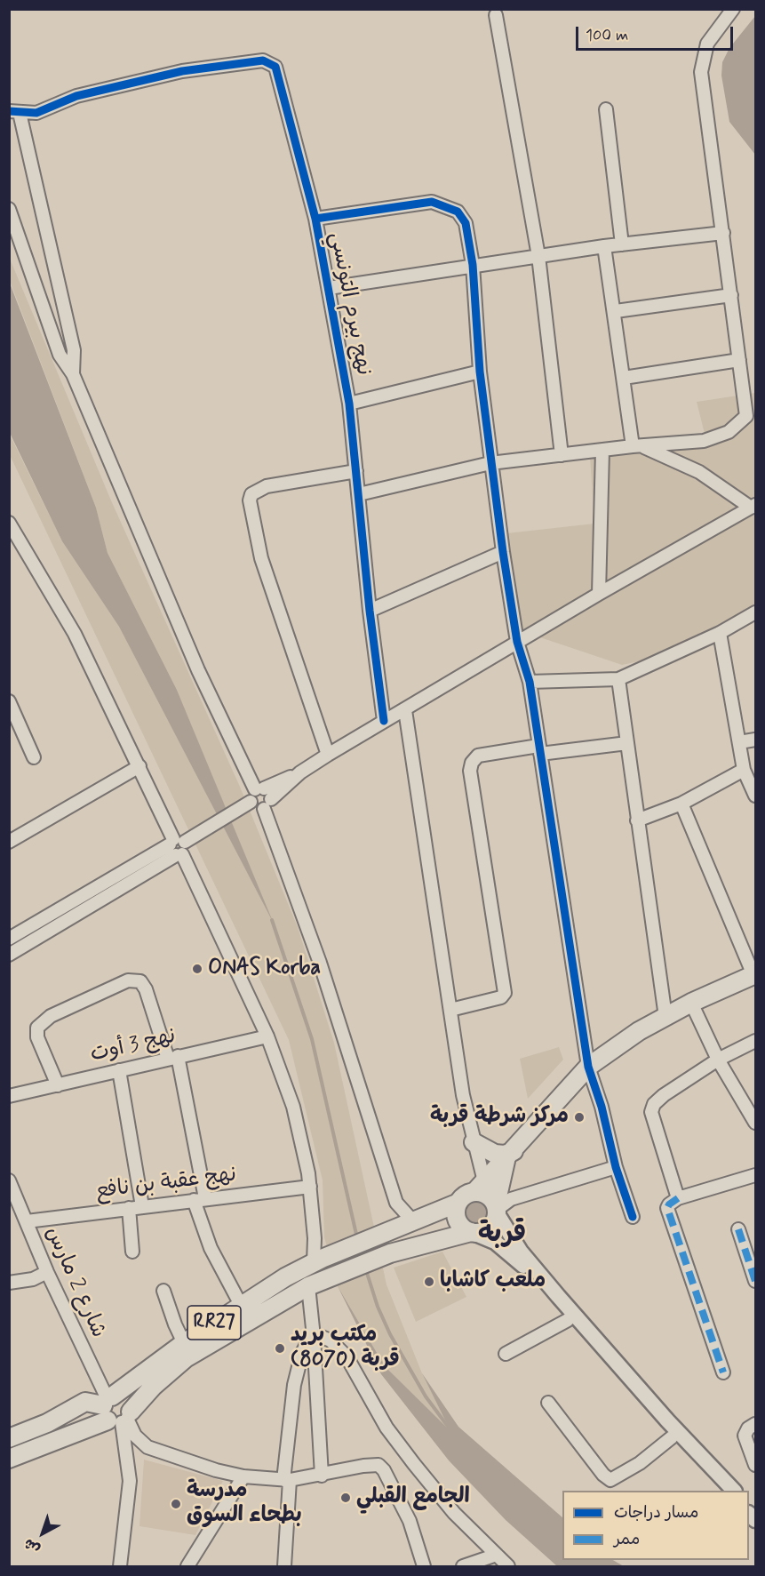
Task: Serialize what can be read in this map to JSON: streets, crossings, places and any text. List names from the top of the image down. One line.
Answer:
{"streets":{"highway":["RR27"],"street":["نهج بيرم التونسي","نهج 3 أوت","نهج عقبة بن نافع","شارع 2 مارس"]},"crossings":[["نهج عقبة بن نافع","شارع 2 مارس"],["شارع 2 مارس","RR27"]],"districts":["قربة"],"places":["ONAS Korba","مركز شرطة قربة","ملعب كاشابا","مكتب بريد قربة (8070)","الجامع القبلي","مدرسة بطحاء السوق"],"legend":["مسار دراجات","ممر"],"scale_bar":"100 m","north":"bottom left"}
